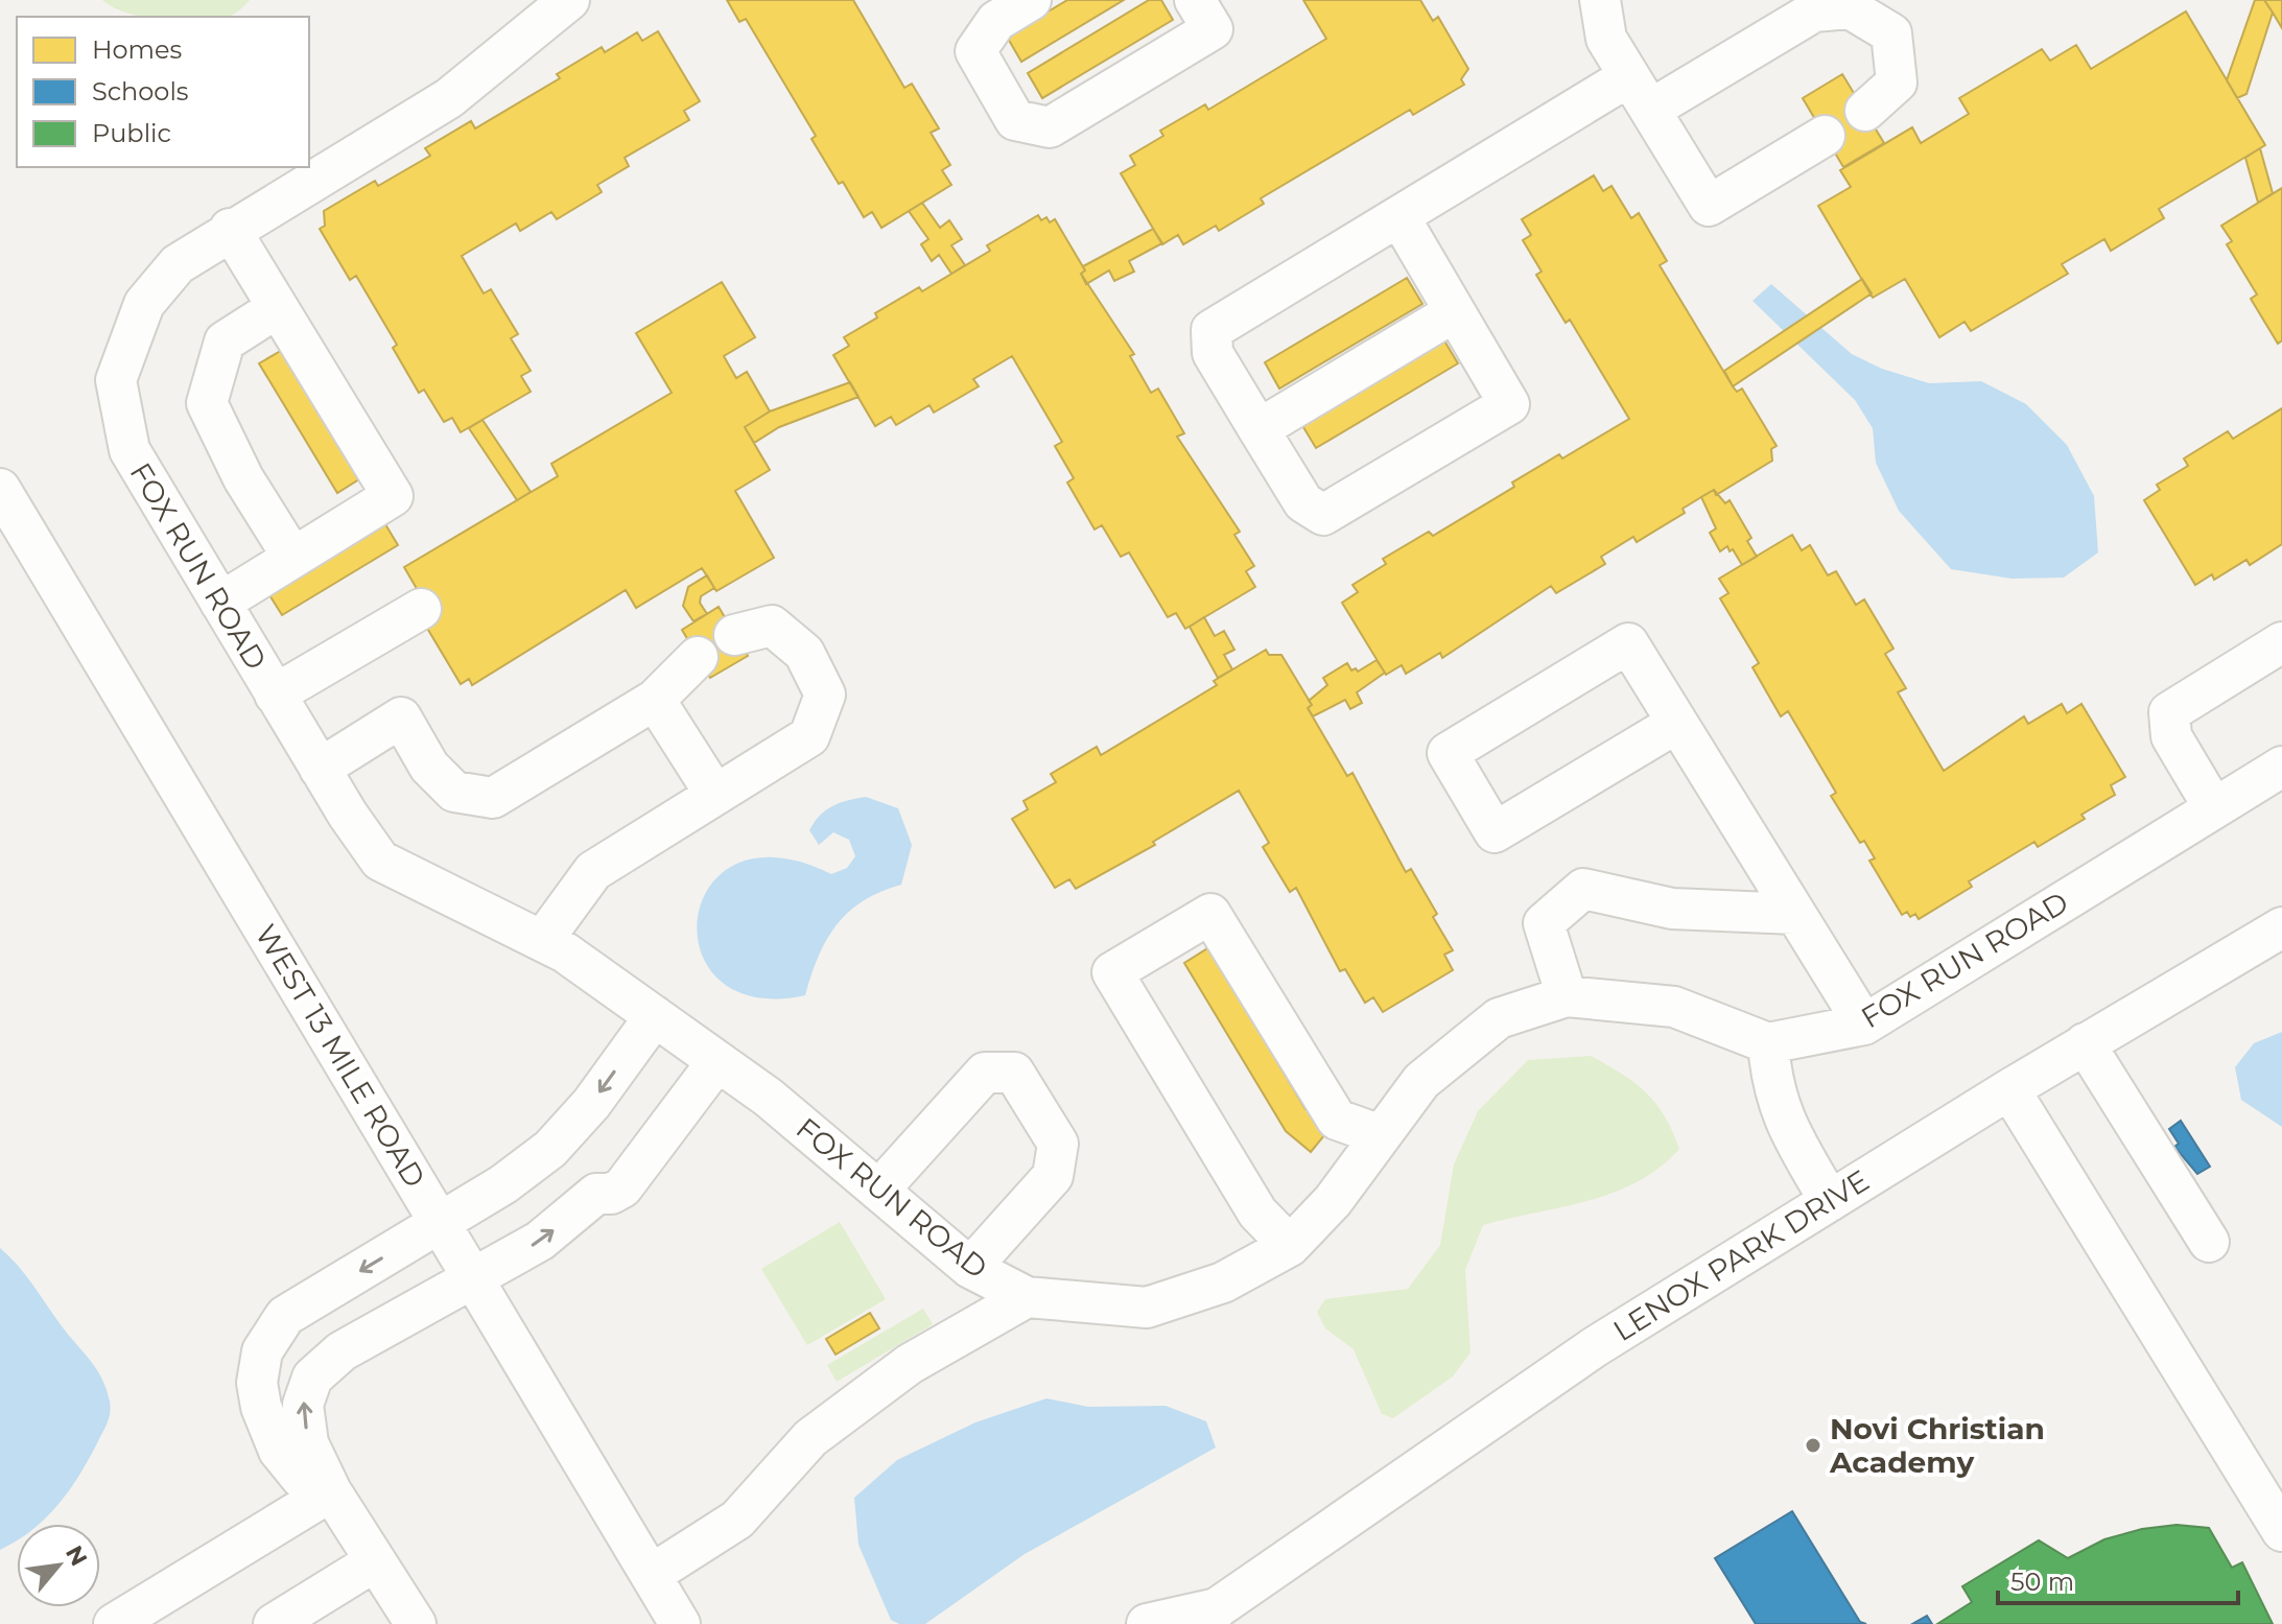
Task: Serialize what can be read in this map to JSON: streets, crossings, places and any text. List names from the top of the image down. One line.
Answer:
{"streets":{"street":["FOX RUN ROAD","WEST 13 MILE ROAD","LENOX PARK DRIVE"]},"places":["Novi Christian Academy"],"legend":["Homes","Schools","Public"],"scale_bar":"50 m","north":"top right"}
